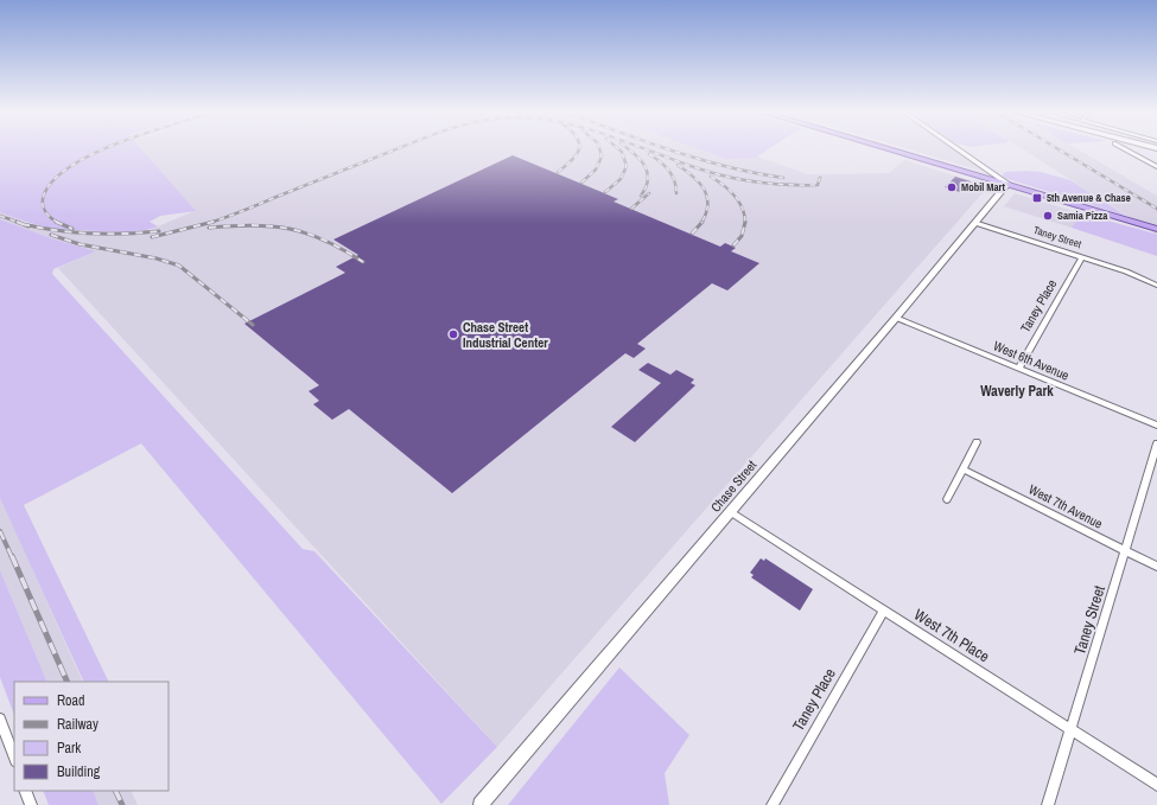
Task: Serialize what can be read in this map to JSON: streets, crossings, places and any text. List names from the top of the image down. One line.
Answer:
{"streets":{"street":["Taney Street","Taney Place","West 6th Avenue","Chase Street","West 7th Avenue","West 7th Place"]},"crossings":[["Taney Street","Taney Place"],["Taney Street","Chase Street"],["Taney Street","West 7th Avenue"],["Taney Street","West 7th Place"],["Taney Place","West 6th Avenue"],["Taney Place","West 7th Place"],["West 6th Avenue","Chase Street"],["Chase Street","West 7th Place"]],"districts":["Waverly Park"],"places":{"other":["Mobil Mart","Samia Pizza","Chase Street Industrial Center"],"transit":["5th Avenue & Chase"]},"legend":["Road","Railway","Park","Building"]}
